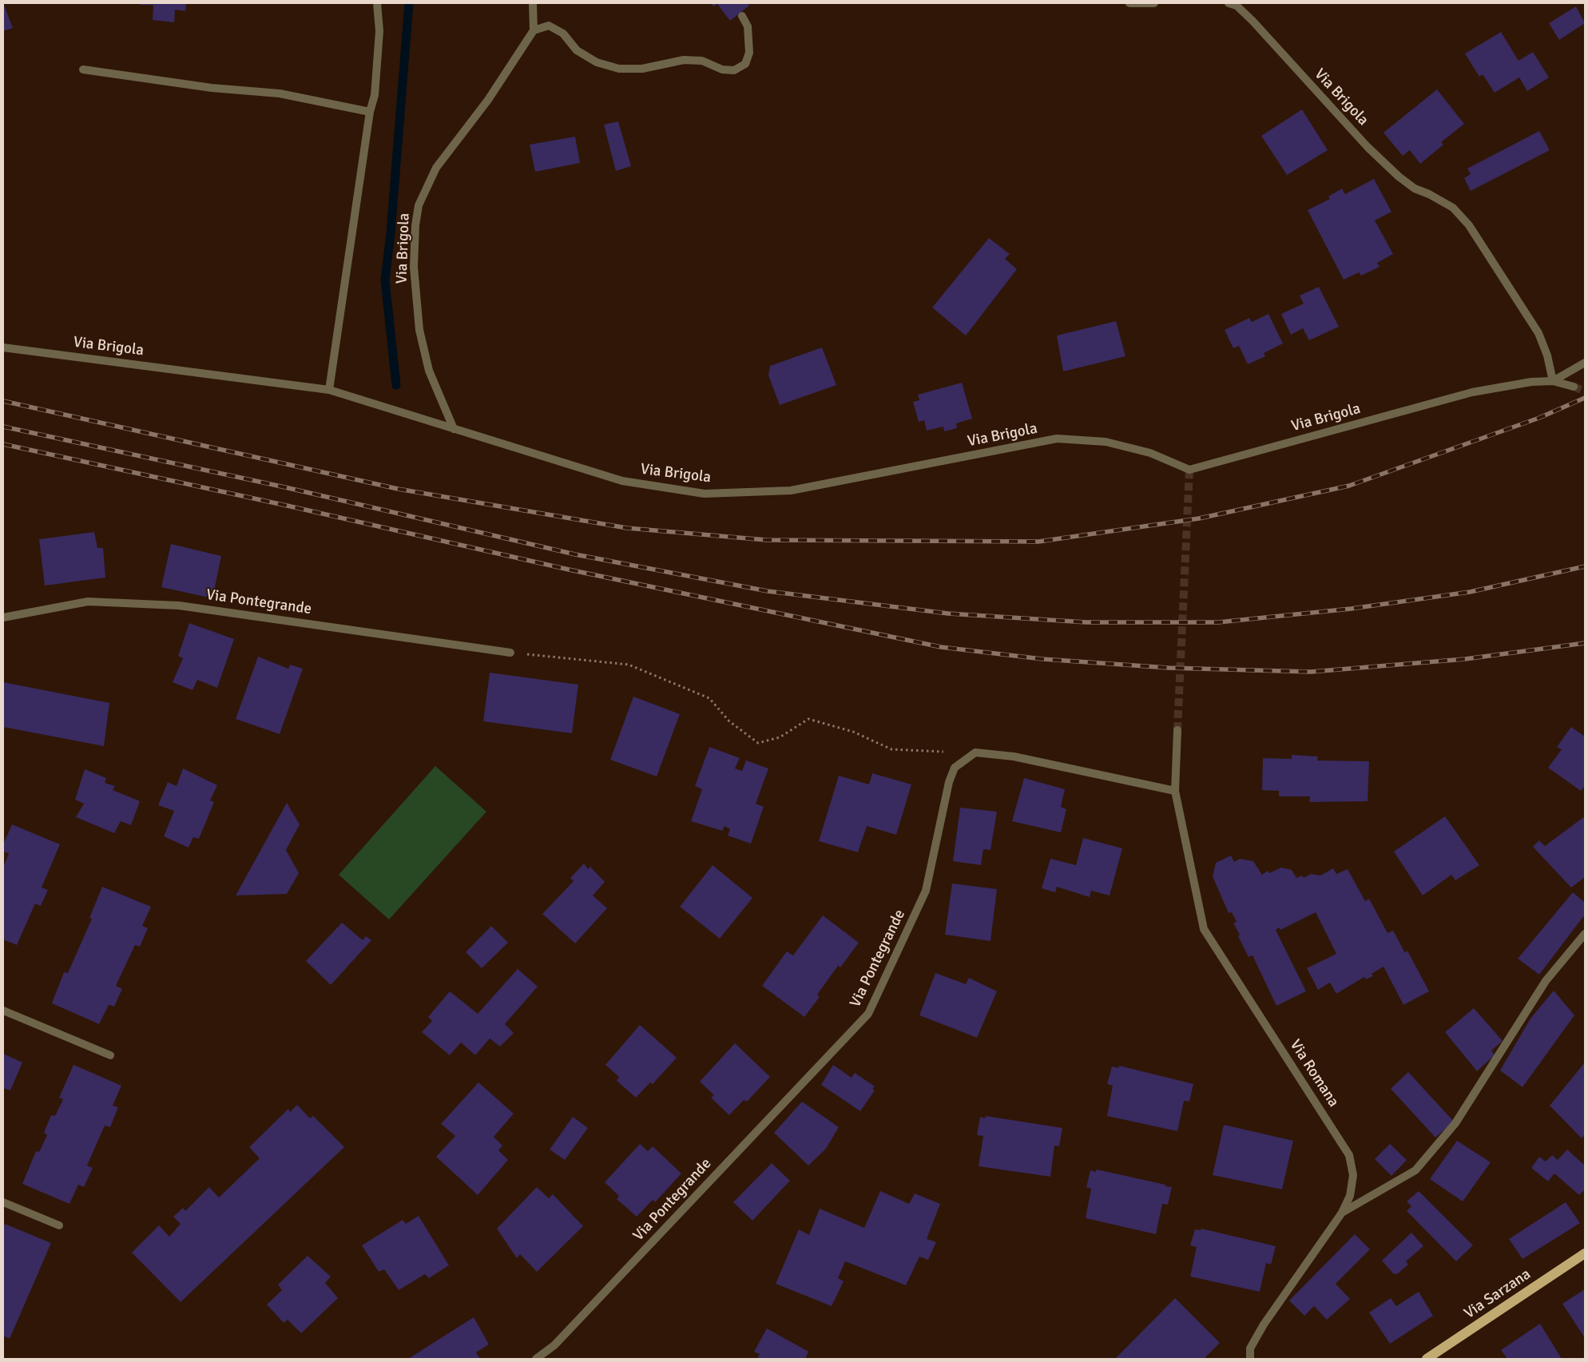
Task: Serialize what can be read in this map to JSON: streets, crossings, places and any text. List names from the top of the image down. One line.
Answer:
{"streets":{"main road":["Via Sarzana"],"street":["Via Brigola","Via Pontegrande","Via Romana"]}}
